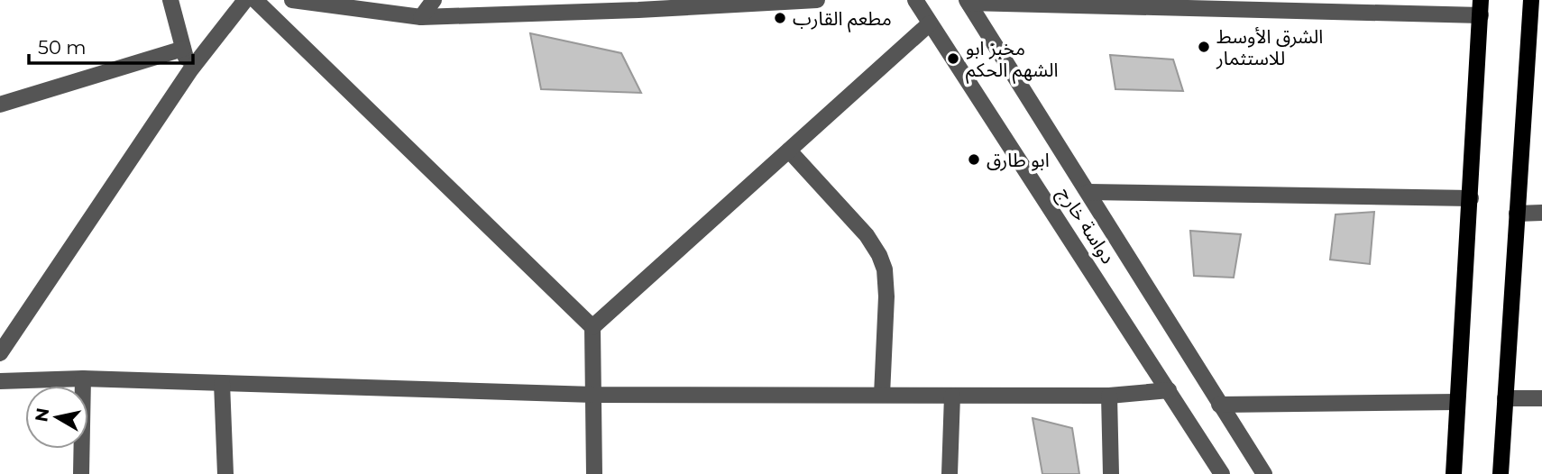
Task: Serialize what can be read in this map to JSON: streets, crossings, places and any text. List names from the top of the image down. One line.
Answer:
{"streets":{"street":["دواسة خارج"]},"places":["مطعم القارب","الشرق الأوسط للاستثمار","مخبز ابو الشهم الحكم","ابو طارق"],"scale_bar":"50 m","north":"left"}
